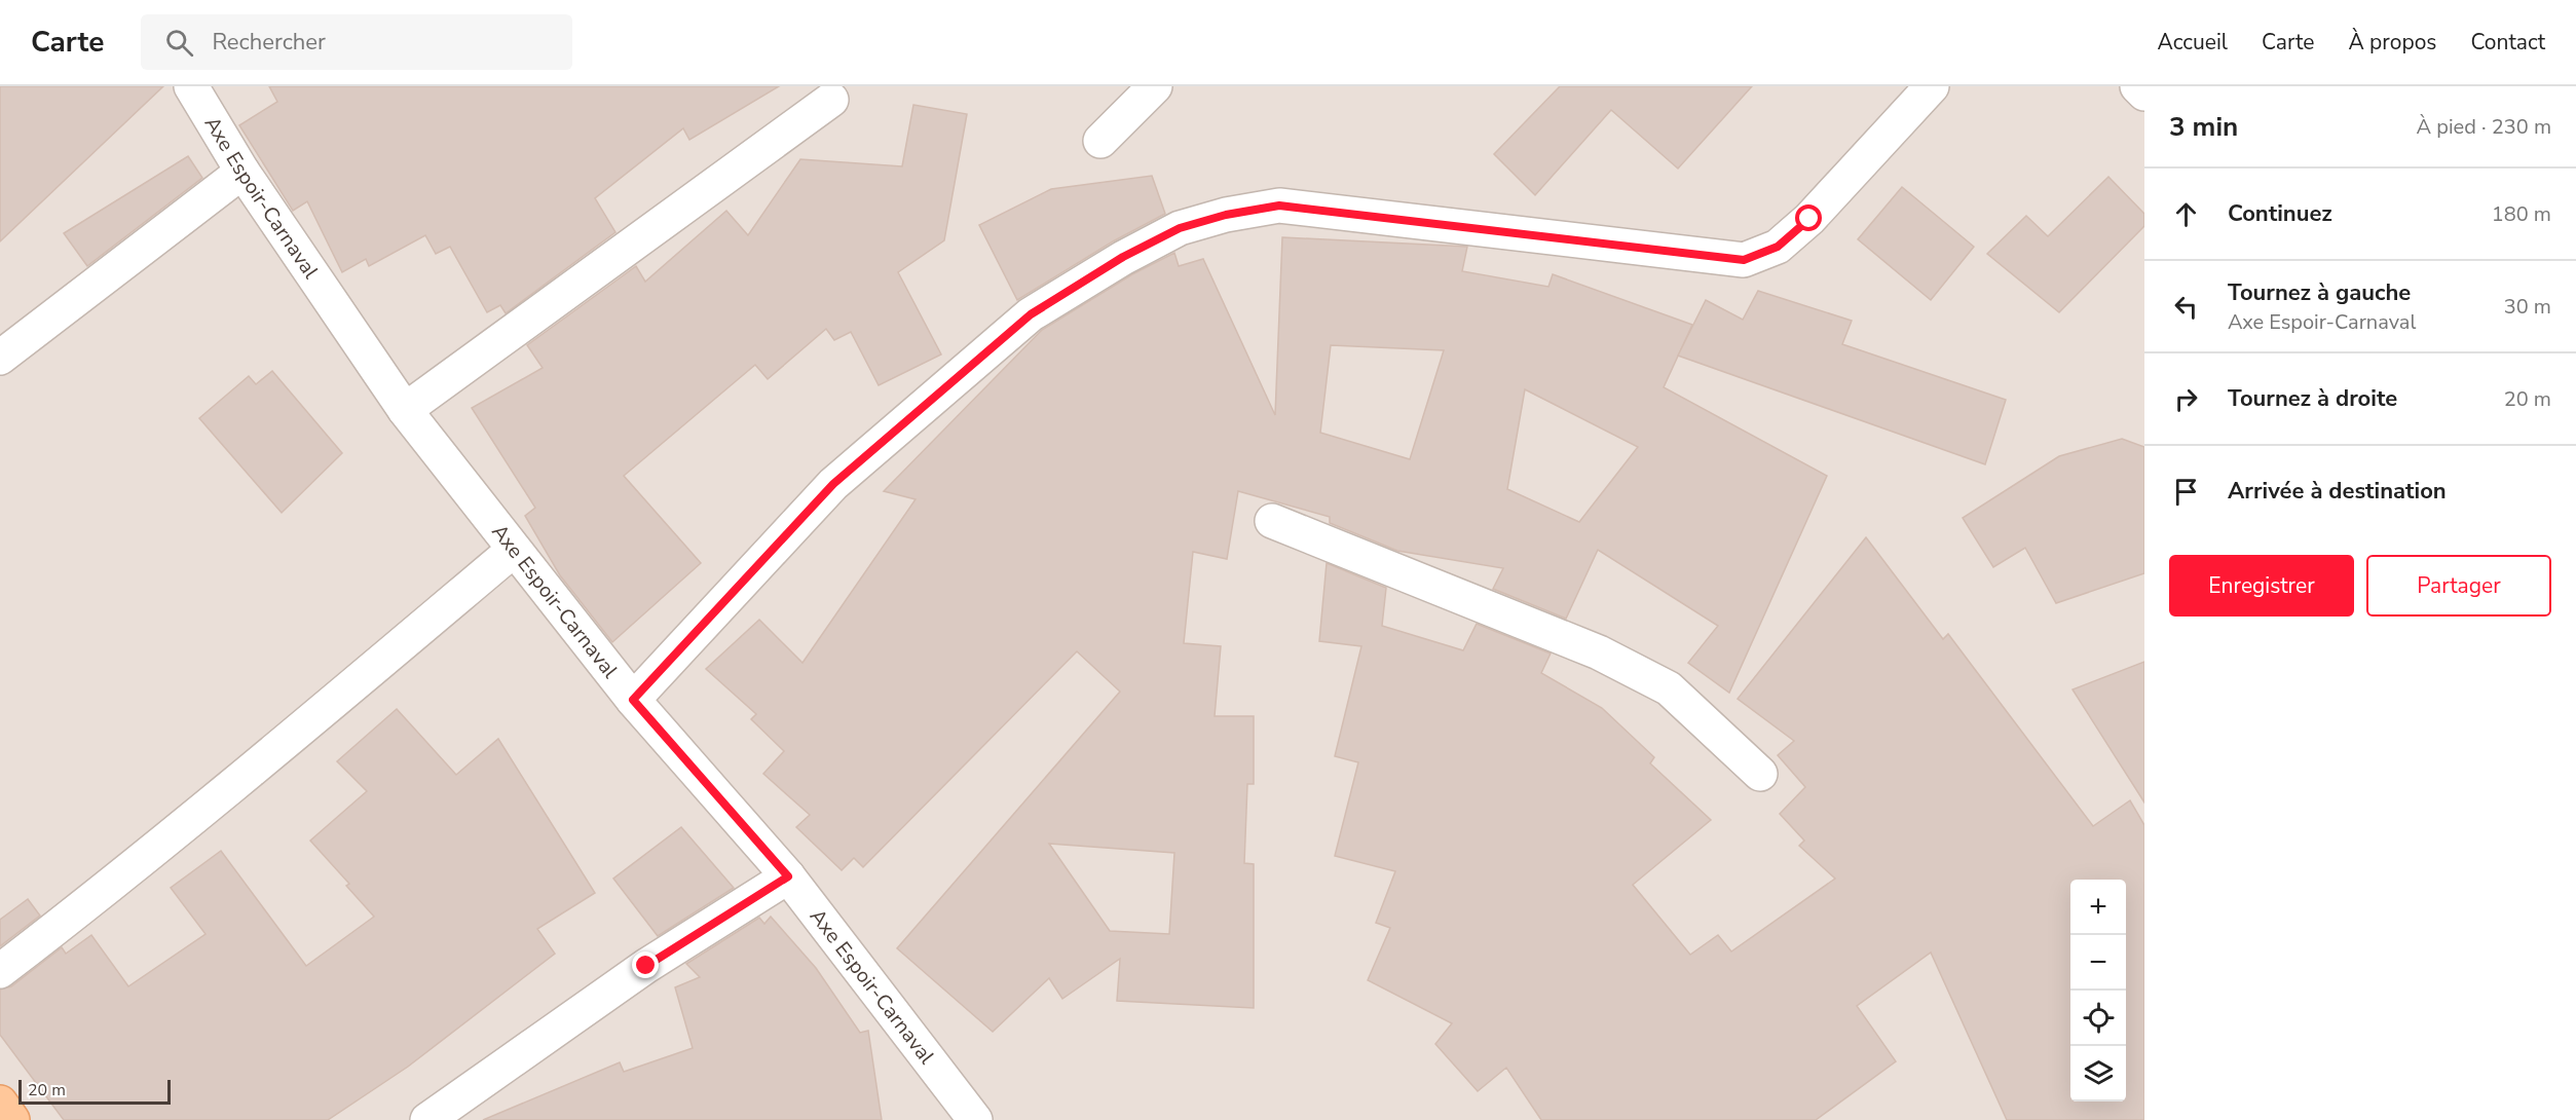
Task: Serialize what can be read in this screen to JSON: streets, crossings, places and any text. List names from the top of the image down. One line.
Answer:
{"streets":{"street":["Axe Espoir-Carnaval"]},"scale_bar":"20 m","page":{"header":"Carte","search":"Rechercher","nav":["Accueil","Carte","À propos","Contact"],"heading":["3 min","À pied · 230 m"],"list":[["Continuez","180 m"],["Tournez à gauche","Axe Espoir-Carnaval","30 m"],["Tournez à droite","20 m"],"Arrivée à destination"],"buttons":["Enregistrer","Partager"],"map_buttons":["+","−"],"scale":"20 m"}}
